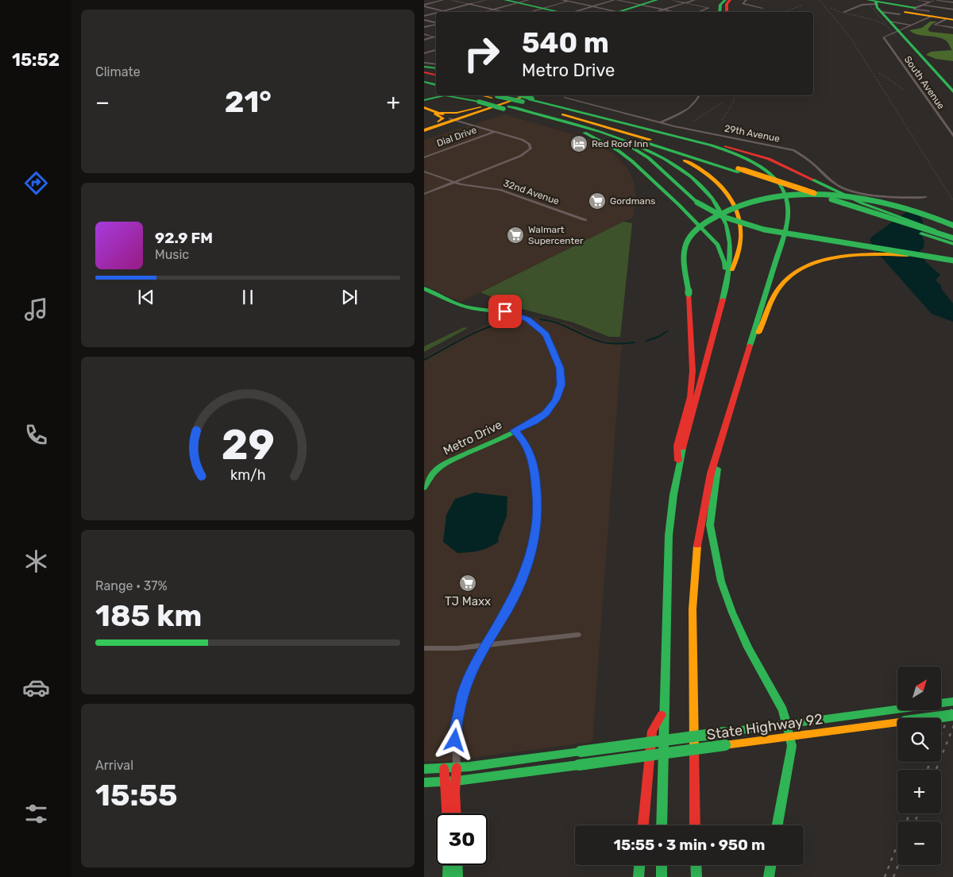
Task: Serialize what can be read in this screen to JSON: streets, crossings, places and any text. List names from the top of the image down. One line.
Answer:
{"streets":{"main road":["Metro Drive","State Highway 92"],"street":["South Avenue","29th Avenue","Dial Drive","32nd Avenue"]},"places":{"hotel":["Red Roof Inn"],"supermarket":["Gordmans","Walmart Supercenter","TJ Maxx"]},"north":"top right","page":{"tabs":"15:52","tile":["Climate",["Range · 37%","185 km"],["Arrival","15:55"]],"turn":["540 m","Metro Drive"],"heat":["−","21°","+"],"song":["92.9 FM","Music"],"map_buttons":["+","−"],"limit":"30","trip":"15:55 · 3 min · 950 m","gauge":["29","km/h"]}}
